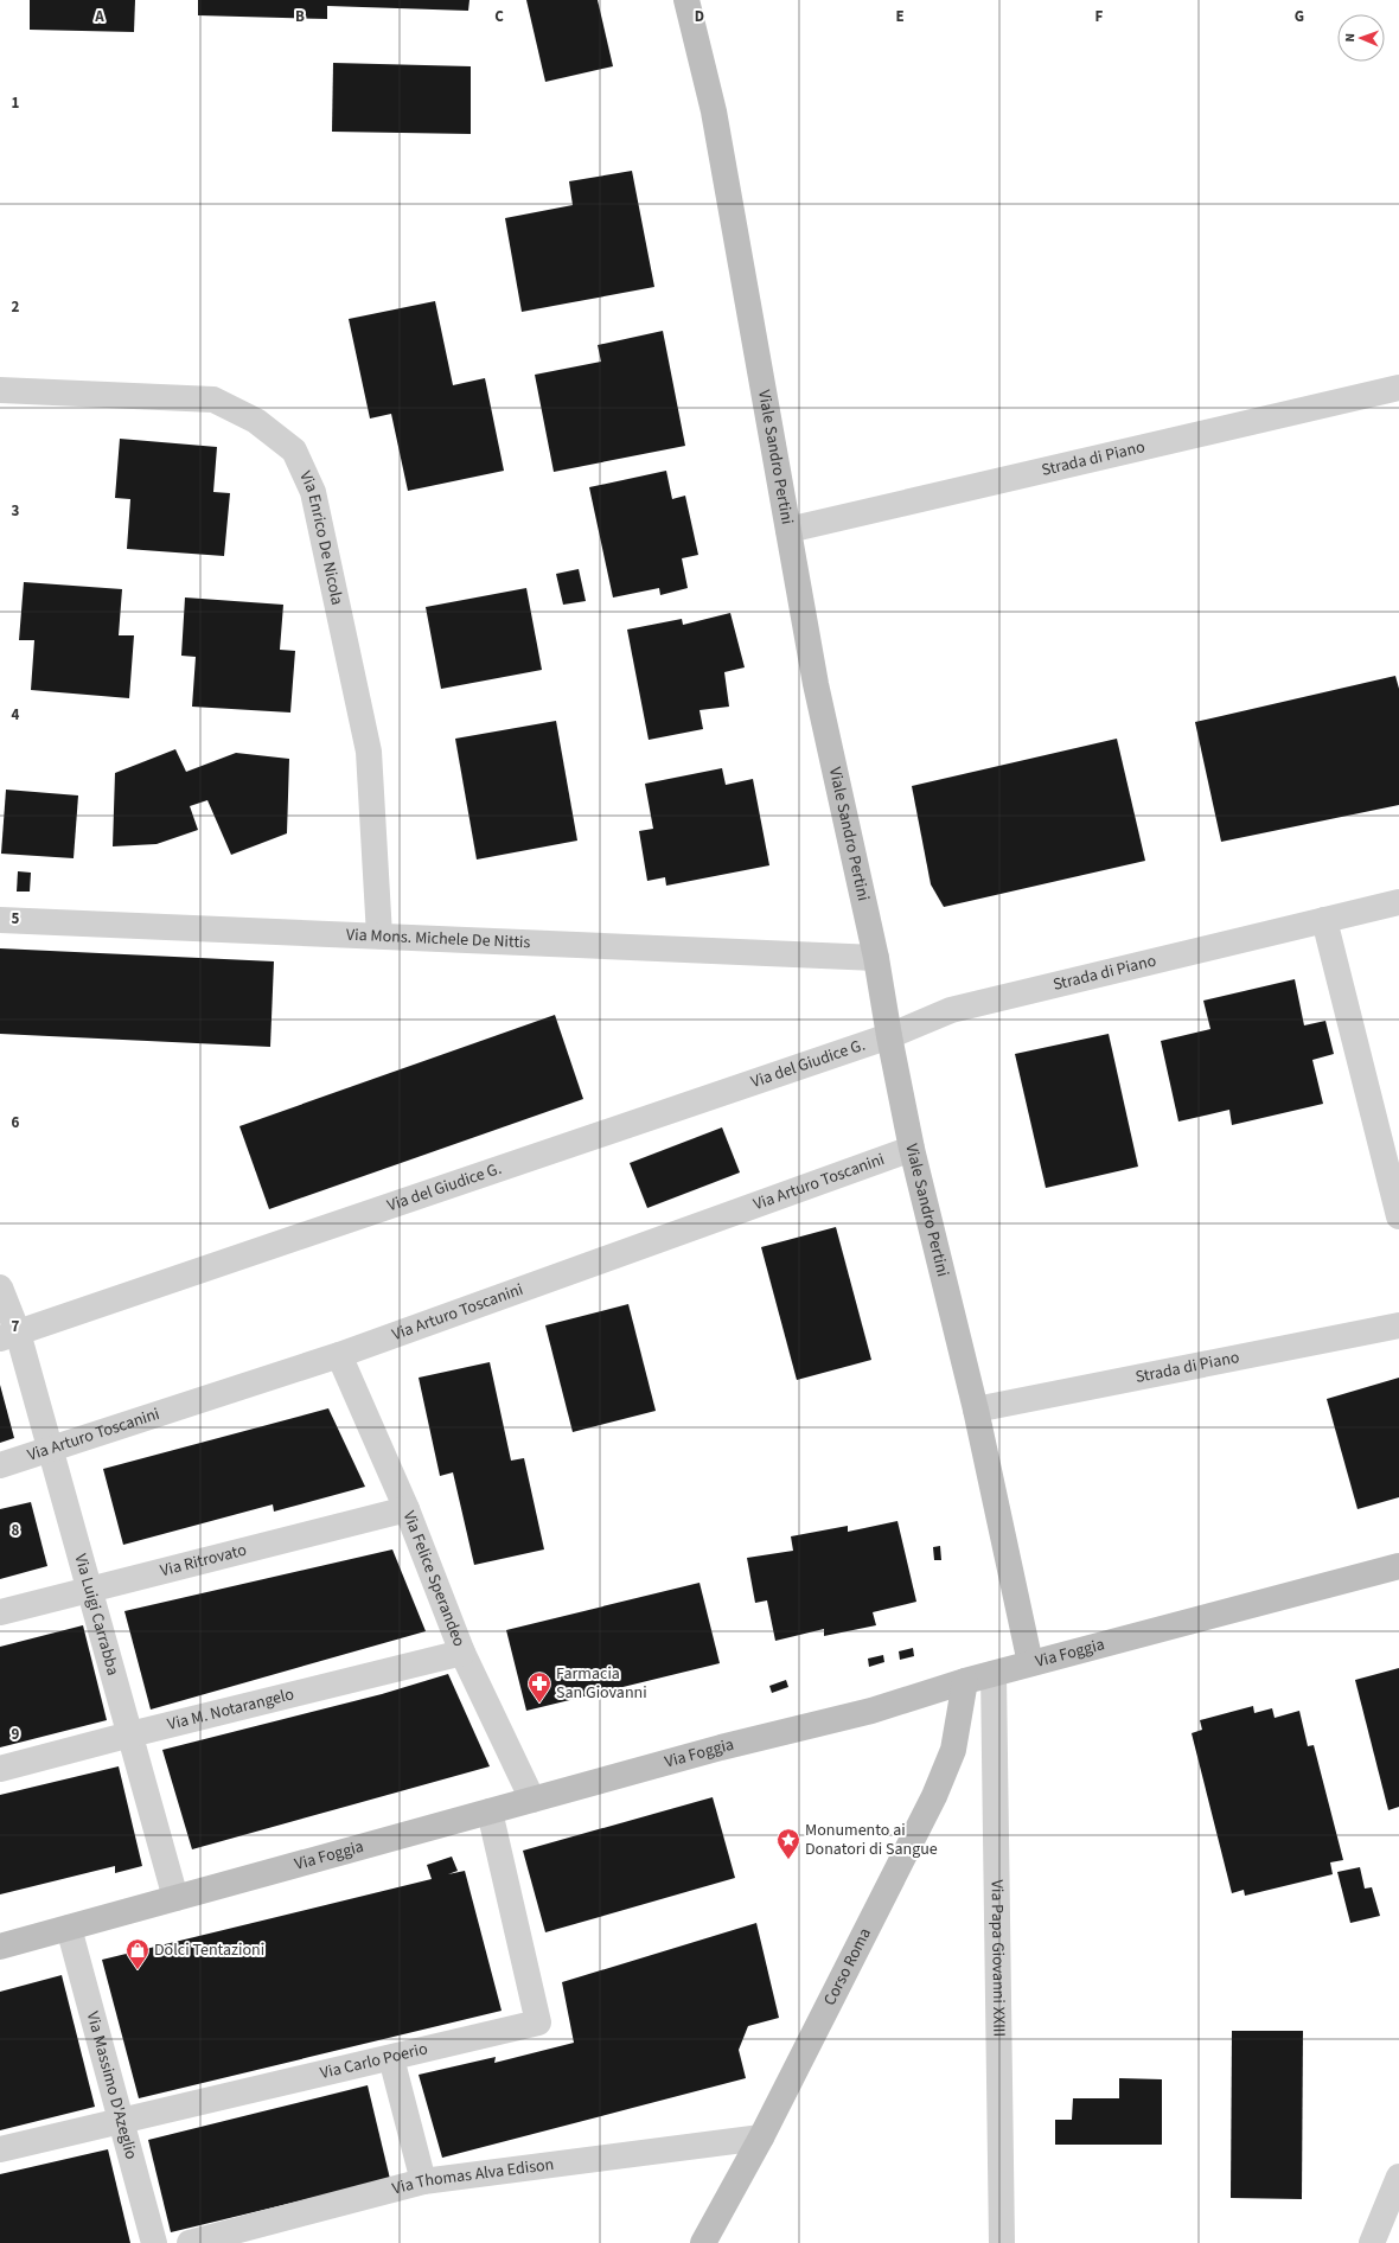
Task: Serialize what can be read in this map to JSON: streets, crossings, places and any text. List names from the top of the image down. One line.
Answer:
{"streets":{"main road":["Viale Sandro Pertini","Via Foggia","Corso Roma"],"street":["Strada di Piano","Via Enrico De Nicola","Via Mons. Michele De Nittis","Via del Giudice G.","Via Arturo Toscanini","Via Ritrovato","Via Felice Sperandeo","Via Luigi Carrabba","Via M. Notarangelo","Via Papa Giovanni XXIII","Via Carlo Poerio","Via Massimo D'Azeglio","Via Thomas Alva Edison"]},"crossings":[["Viale Sandro Pertini","Strada di Piano"],["Viale Sandro Pertini","Via Mons. Michele De Nittis"],["Viale Sandro Pertini","Via del Giudice G."],["Viale Sandro Pertini","Via Arturo Toscanini"],["Viale Sandro Pertini","Via Foggia"],["Strada di Piano","Via del Giudice G."],["Via Enrico De Nicola","Via Mons. Michele De Nittis"],["Via del Giudice G.","Via Luigi Carrabba"],["Via Arturo Toscanini","Via Felice Sperandeo"],["Via Arturo Toscanini","Via Luigi Carrabba"],["Via Ritrovato","Via Felice Sperandeo"],["Via Ritrovato","Via Luigi Carrabba"],["Via Felice Sperandeo","Via Foggia"],["Via Felice Sperandeo","Via M. Notarangelo"],["Via Luigi Carrabba","Via Foggia"],["Via Luigi Carrabba","Via M. Notarangelo"],["Via Foggia","Via Papa Giovanni XXIII"],["Via Foggia","Corso Roma"],["Via Foggia","Via Carlo Poerio"],["Via Foggia","Via Massimo D'Azeglio"],["Corso Roma","Via Thomas Alva Edison"],["Via Carlo Poerio","Via Massimo D'Azeglio"]],"places":{"pharmacy":["Farmacia San Giovanni"],"place":["Monumento ai Donatori di Sangue"],"shop":["Dolci Tentazioni"]},"north":"left","grid":{"columns":["A","B","C","D","E","F","G"],"rows":["1","2","3","4","5","6","7","8","9"]}}
